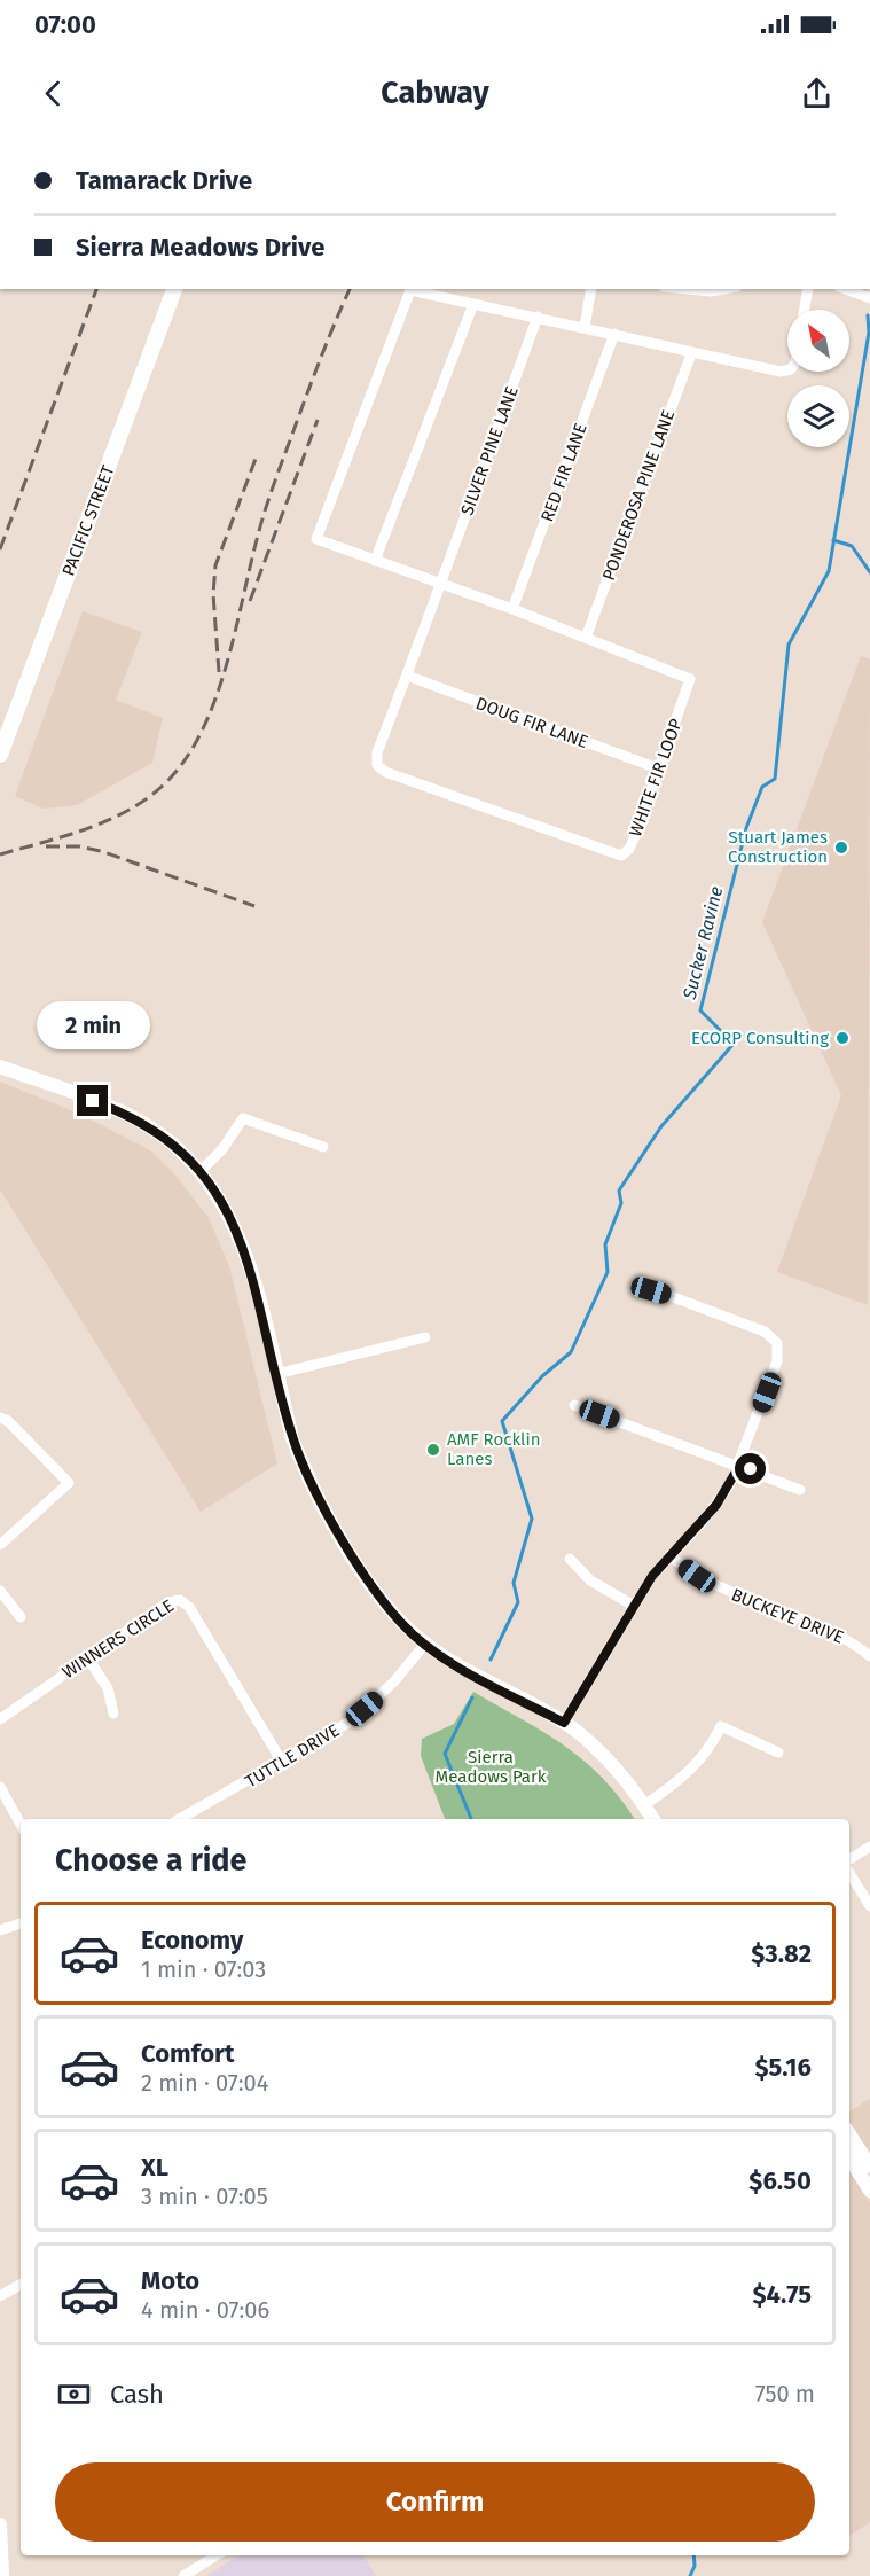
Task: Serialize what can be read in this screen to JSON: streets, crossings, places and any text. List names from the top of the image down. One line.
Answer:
{"streets":{"main road":["PACIFIC STREET"],"street":["SILVER PINE LANE","RED FIR LANE","PONDEROSA PINE LANE","DOUG FIR LANE","WHITE FIR LOOP","BUCKEYE DRIVE","WINNERS CIRCLE","TUTTLE DRIVE"]},"crossings":[["SILVER PINE LANE","WHITE FIR LOOP"],["RED FIR LANE","WHITE FIR LOOP"],["PONDEROSA PINE LANE","WHITE FIR LOOP"],["DOUG FIR LANE","WHITE FIR LOOP"],["WINNERS CIRCLE","TUTTLE DRIVE"]],"water":["Sucker Ravine"],"parks":["Sierra Meadows Park"],"places":["Stuart James Construction","ECORP Consulting","AMF Rocklin Lanes"],"north":"top left","page":{"status":"07:00","header":"Cabway","banner":["Tamarack Drive","Sierra Meadows Drive"],"bubble":"2 min","heading":"Choose a ride","list":[{"name":"Economy","note":"1 min · 07:03","value":"$3.82"},{"name":"Comfort","note":"2 min · 07:04","value":"$5.16"},{"name":"XL","note":"3 min · 07:05","value":"$6.50"},{"name":"Moto","note":"4 min · 07:06","value":"$4.75"}],"pay":["Cash","750 m"],"buttons":"Confirm"}}
